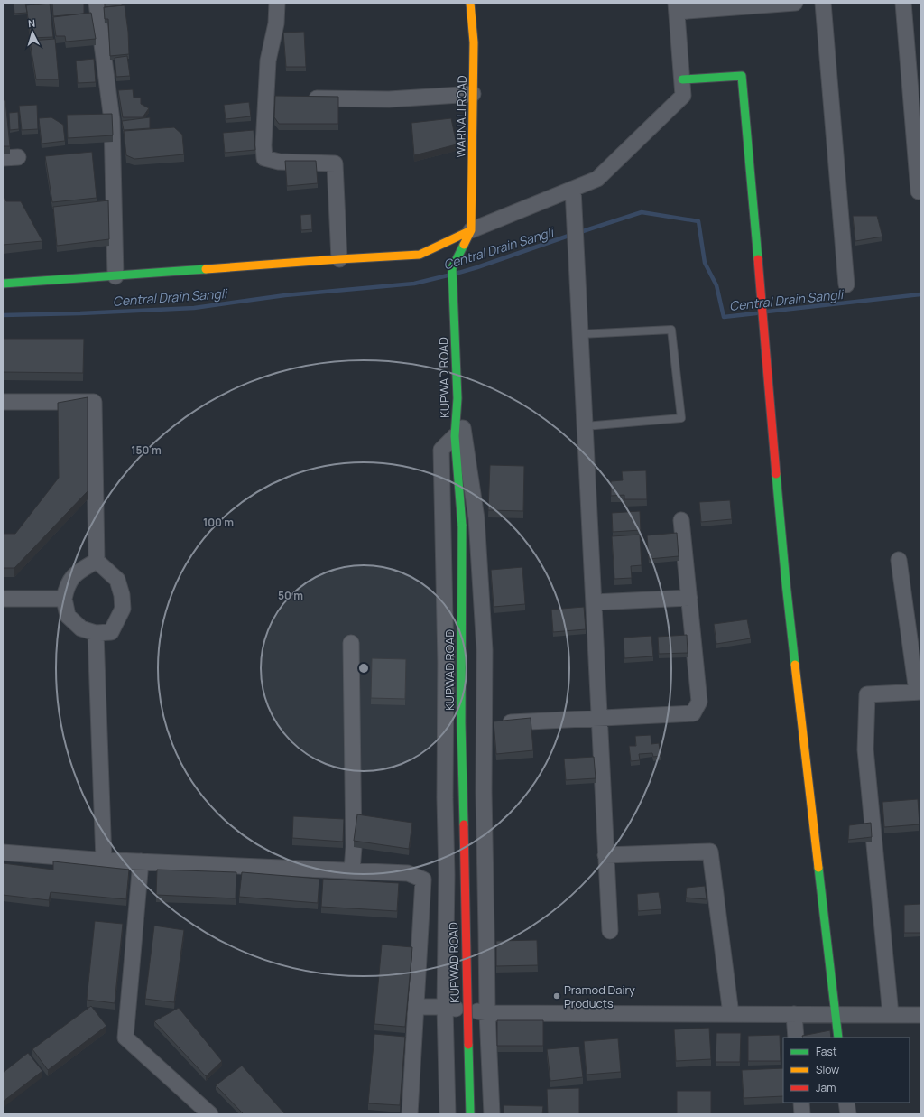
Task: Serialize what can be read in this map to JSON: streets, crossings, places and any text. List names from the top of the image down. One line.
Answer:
{"streets":{"street":["WARNALI ROAD","KUPWAD ROAD"]},"crossings":[["WARNALI ROAD","KUPWAD ROAD"]],"water":["Central Drain Sangli"],"places":["Pramod Dairy Products"],"legend":["Fast","Slow","Jam"],"north":"top","rings":["150 m","100 m","50 m"]}
